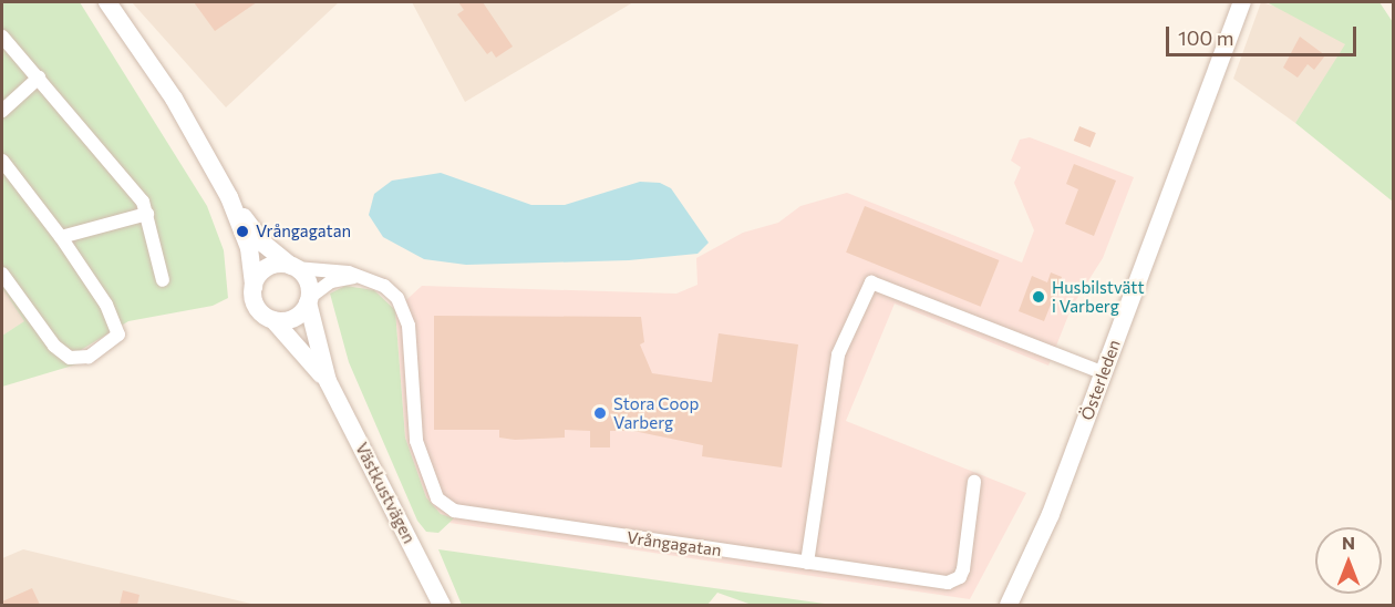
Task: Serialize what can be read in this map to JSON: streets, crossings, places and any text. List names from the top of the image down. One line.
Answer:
{"streets":{"street":["Österleden","Västkustvägen","Vrångagatan"]},"crossings":[["Västkustvägen","Vrångagatan"]],"places":["Vrångagatan","Husbilstvätt i Varberg","Stora Coop Varberg"],"scale_bar":"100 m","north":"top"}
